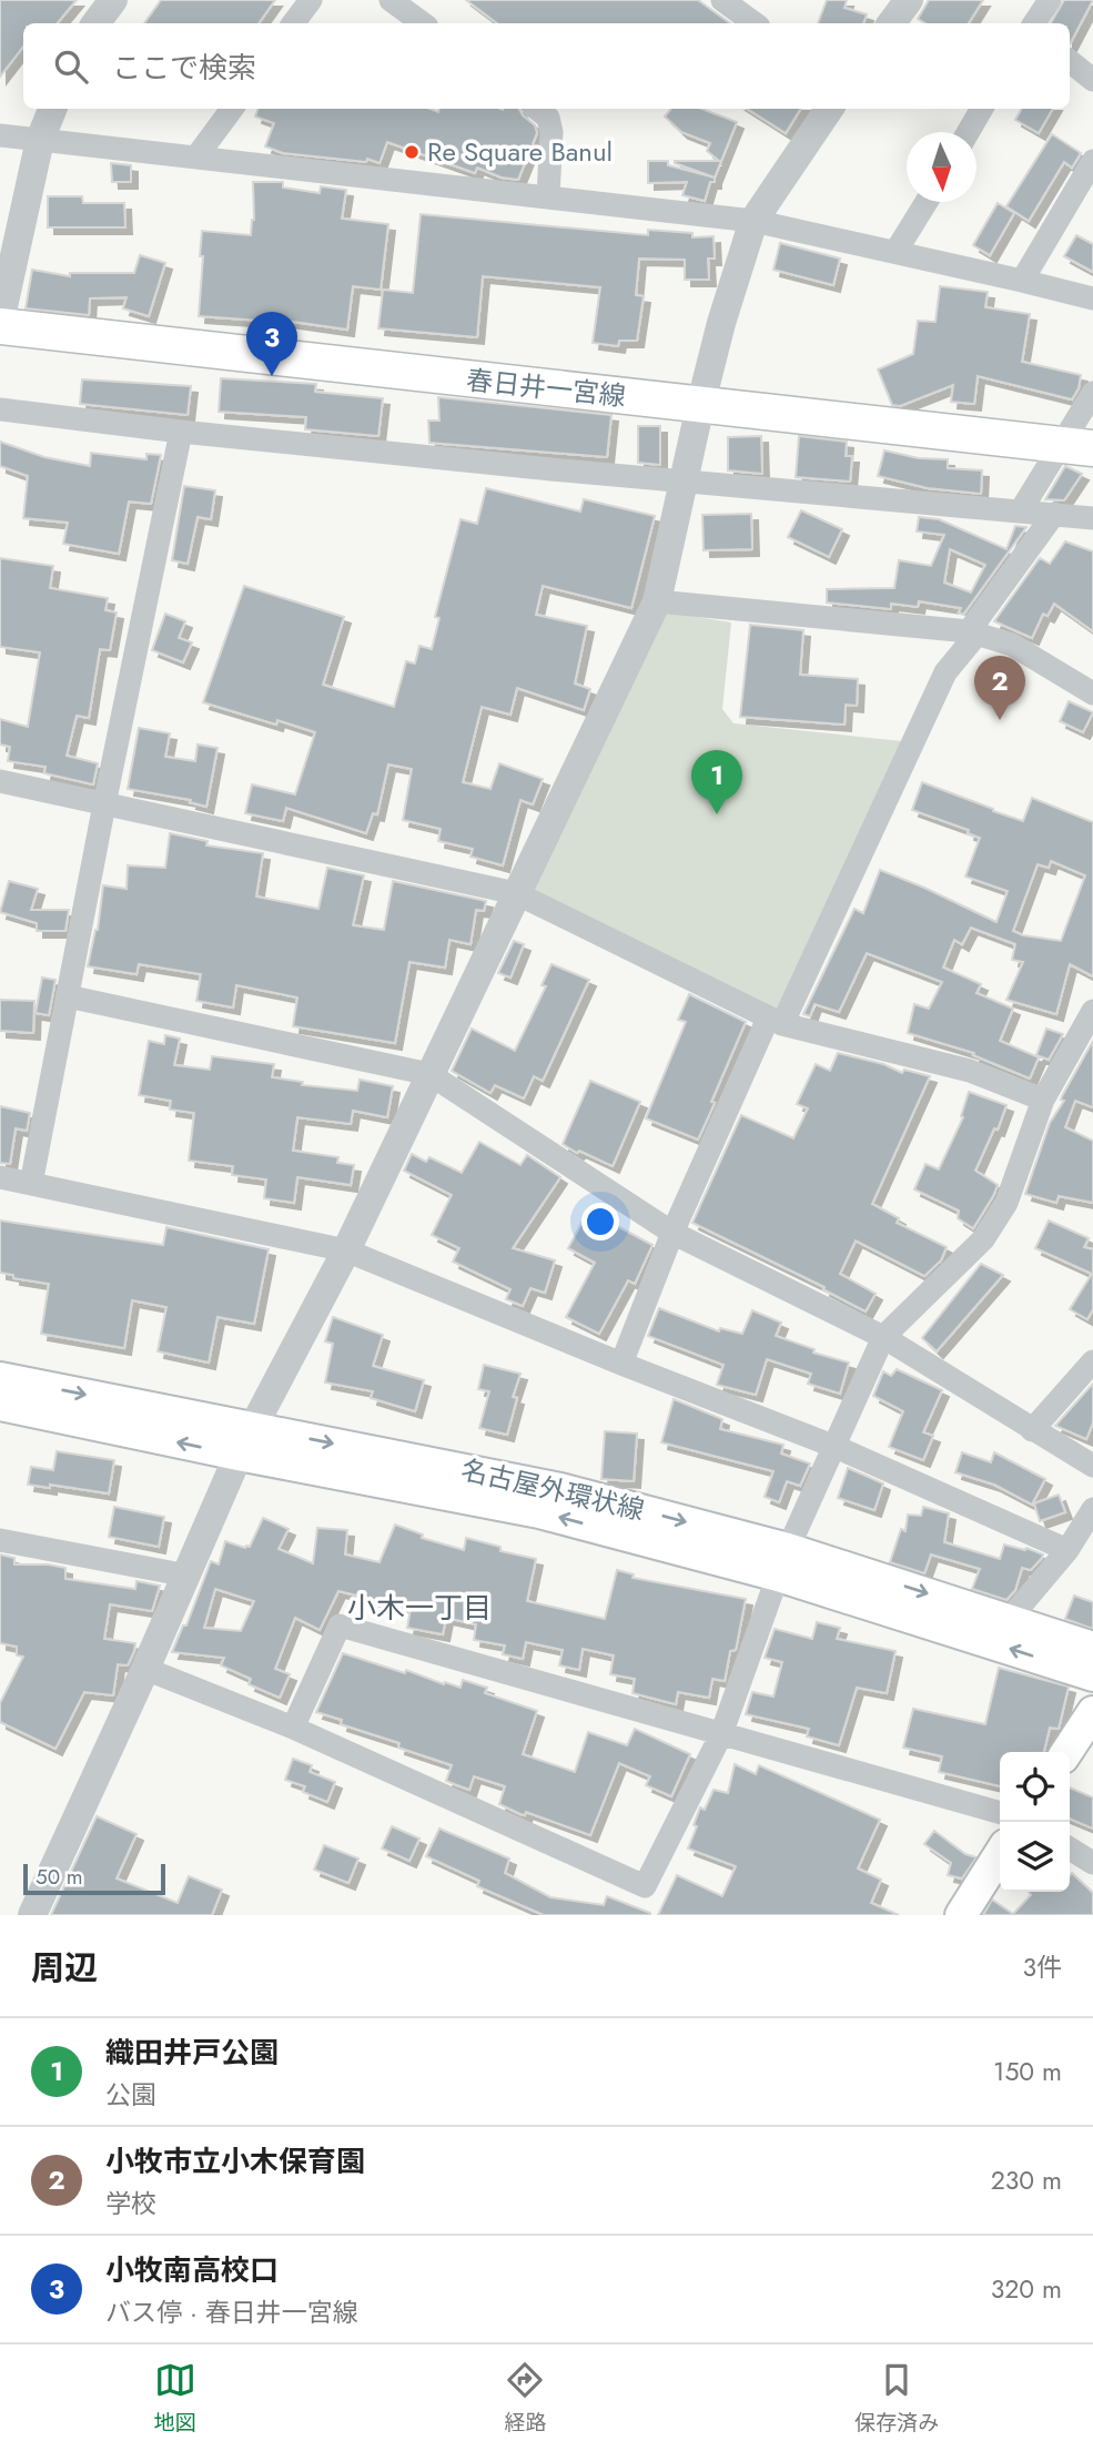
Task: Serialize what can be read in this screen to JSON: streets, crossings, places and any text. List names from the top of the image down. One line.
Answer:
{"streets":{"main road":["春日井一宮線","名古屋外環状線"]},"districts":["小木一丁目"],"places":["Re Square Banul"],"scale_bar":"50 m","north":"bottom","page":{"search":"ここで検索","pins":["3","2","1"],"scale":"50 m","heading":["周辺","3件"],"list":[{"mark":"1","name":"織田井戸公園","note":"公園","value":"150 m"},{"mark":"2","name":"小牧市立小木保育園","note":"学校","value":"230 m"},{"mark":"3","name":"小牧南高校口","note":"バス停 · 春日井一宮線","value":"320 m"}],"nav":["地図","経路","保存済み"]}}
